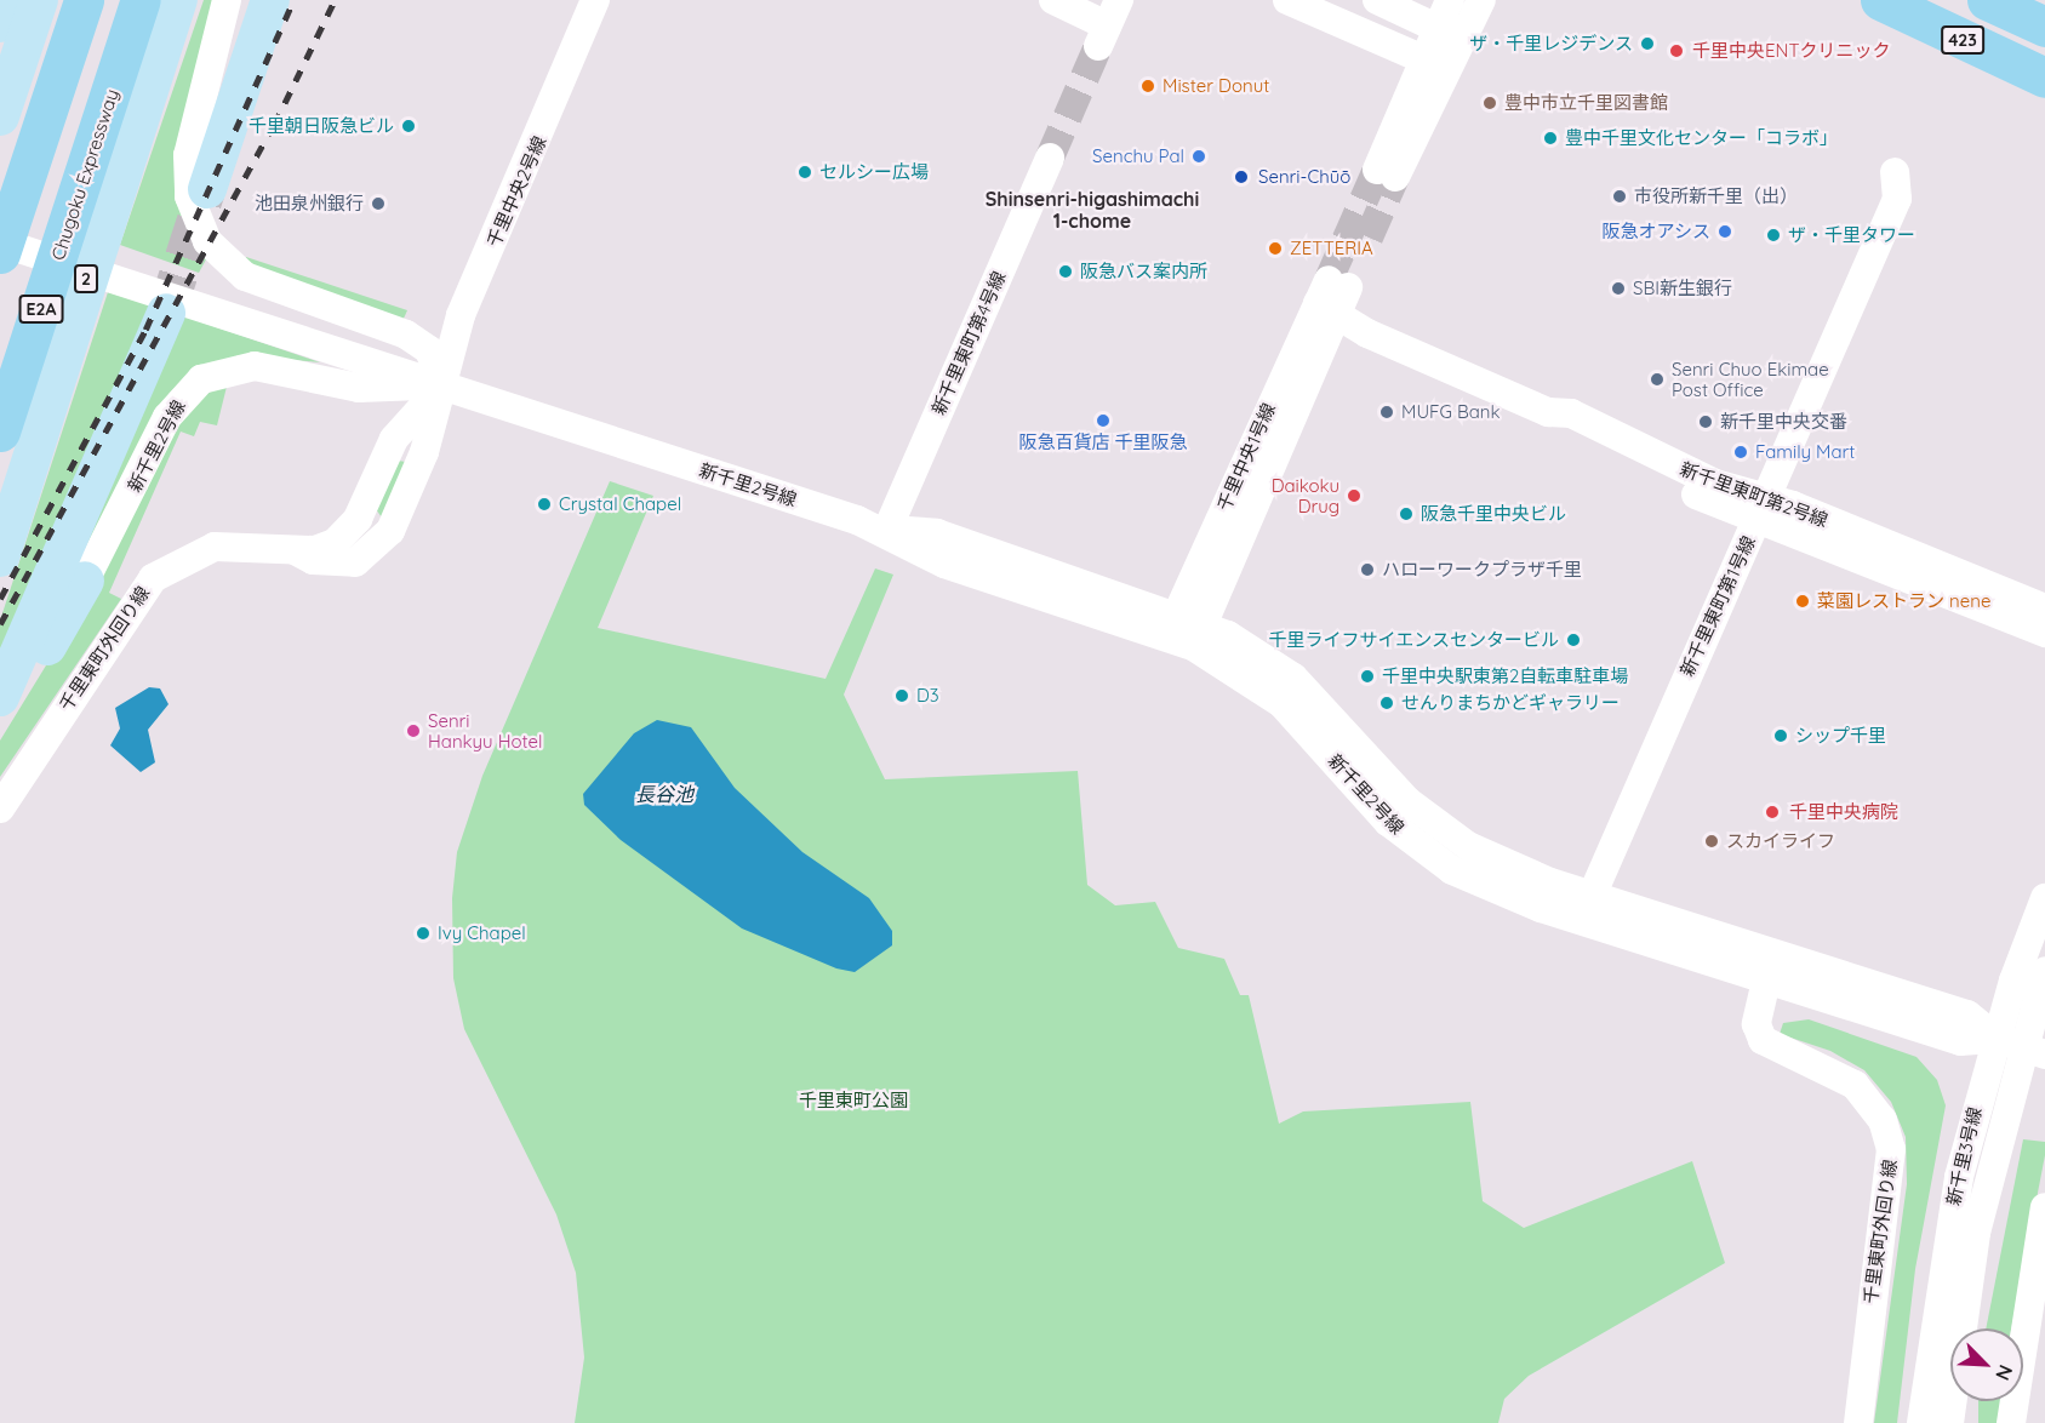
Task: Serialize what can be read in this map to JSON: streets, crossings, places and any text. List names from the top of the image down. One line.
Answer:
{"streets":{"highway":["423","Chugoku Expressway","E2A"],"main road":["2"],"street":["千里中央2号線","新千里東町第4号線","新千里2号線","千里中央1号線","新千里東町第2号線","新千里東町第1号線","千里東町外回り線","新千里3号線"]},"crossings":[["千里中央2号線","新千里2号線"],["千里中央2号線","千里東町外回り線"],["新千里東町第4号線","新千里2号線"],["新千里2号線","千里中央1号線"],["新千里2号線","新千里東町第1号線"],["新千里2号線","千里東町外回り線"],["新千里2号線","新千里3号線"],["千里中央1号線","新千里東町第2号線"],["新千里東町第2号線","新千里東町第1号線"]],"districts":["Shinsenri-higashimachi 1-chome"],"water":["長谷池"],"parks":["千里東町公園"],"places":["ザ・千里レジデンス","千里中央ENTクリニック","Mister Donut","豊中市立千里図書館","千里朝日阪急ビル","豊中千里文化センター「コラボ」","Senchu Pal","セルシー広場","Senri-Chūō","市役所新千里（出）","池田泉州銀行","阪急オアシス","ザ・千里タワー","ZETTERIA","阪急バス案内所","SBI新生銀行","Senri Chuo Ekimae Post Office","MUFG Bank","阪急百貨店 千里阪急","新千里中央交番","Family Mart","Daikoku Drug","Crystal Chapel","阪急千里中央ビル","ハローワークプラザ千里","菜園レストラン nene","千里ライフサイエンスセンタービル","千里中央駅東第2自転車駐車場","D3","せんりまちかどギャラリー","Senri Hankyu Hotel","シップ千里","千里中央病院","スカイライフ","Ivy Chapel"],"north":"bottom right"}
